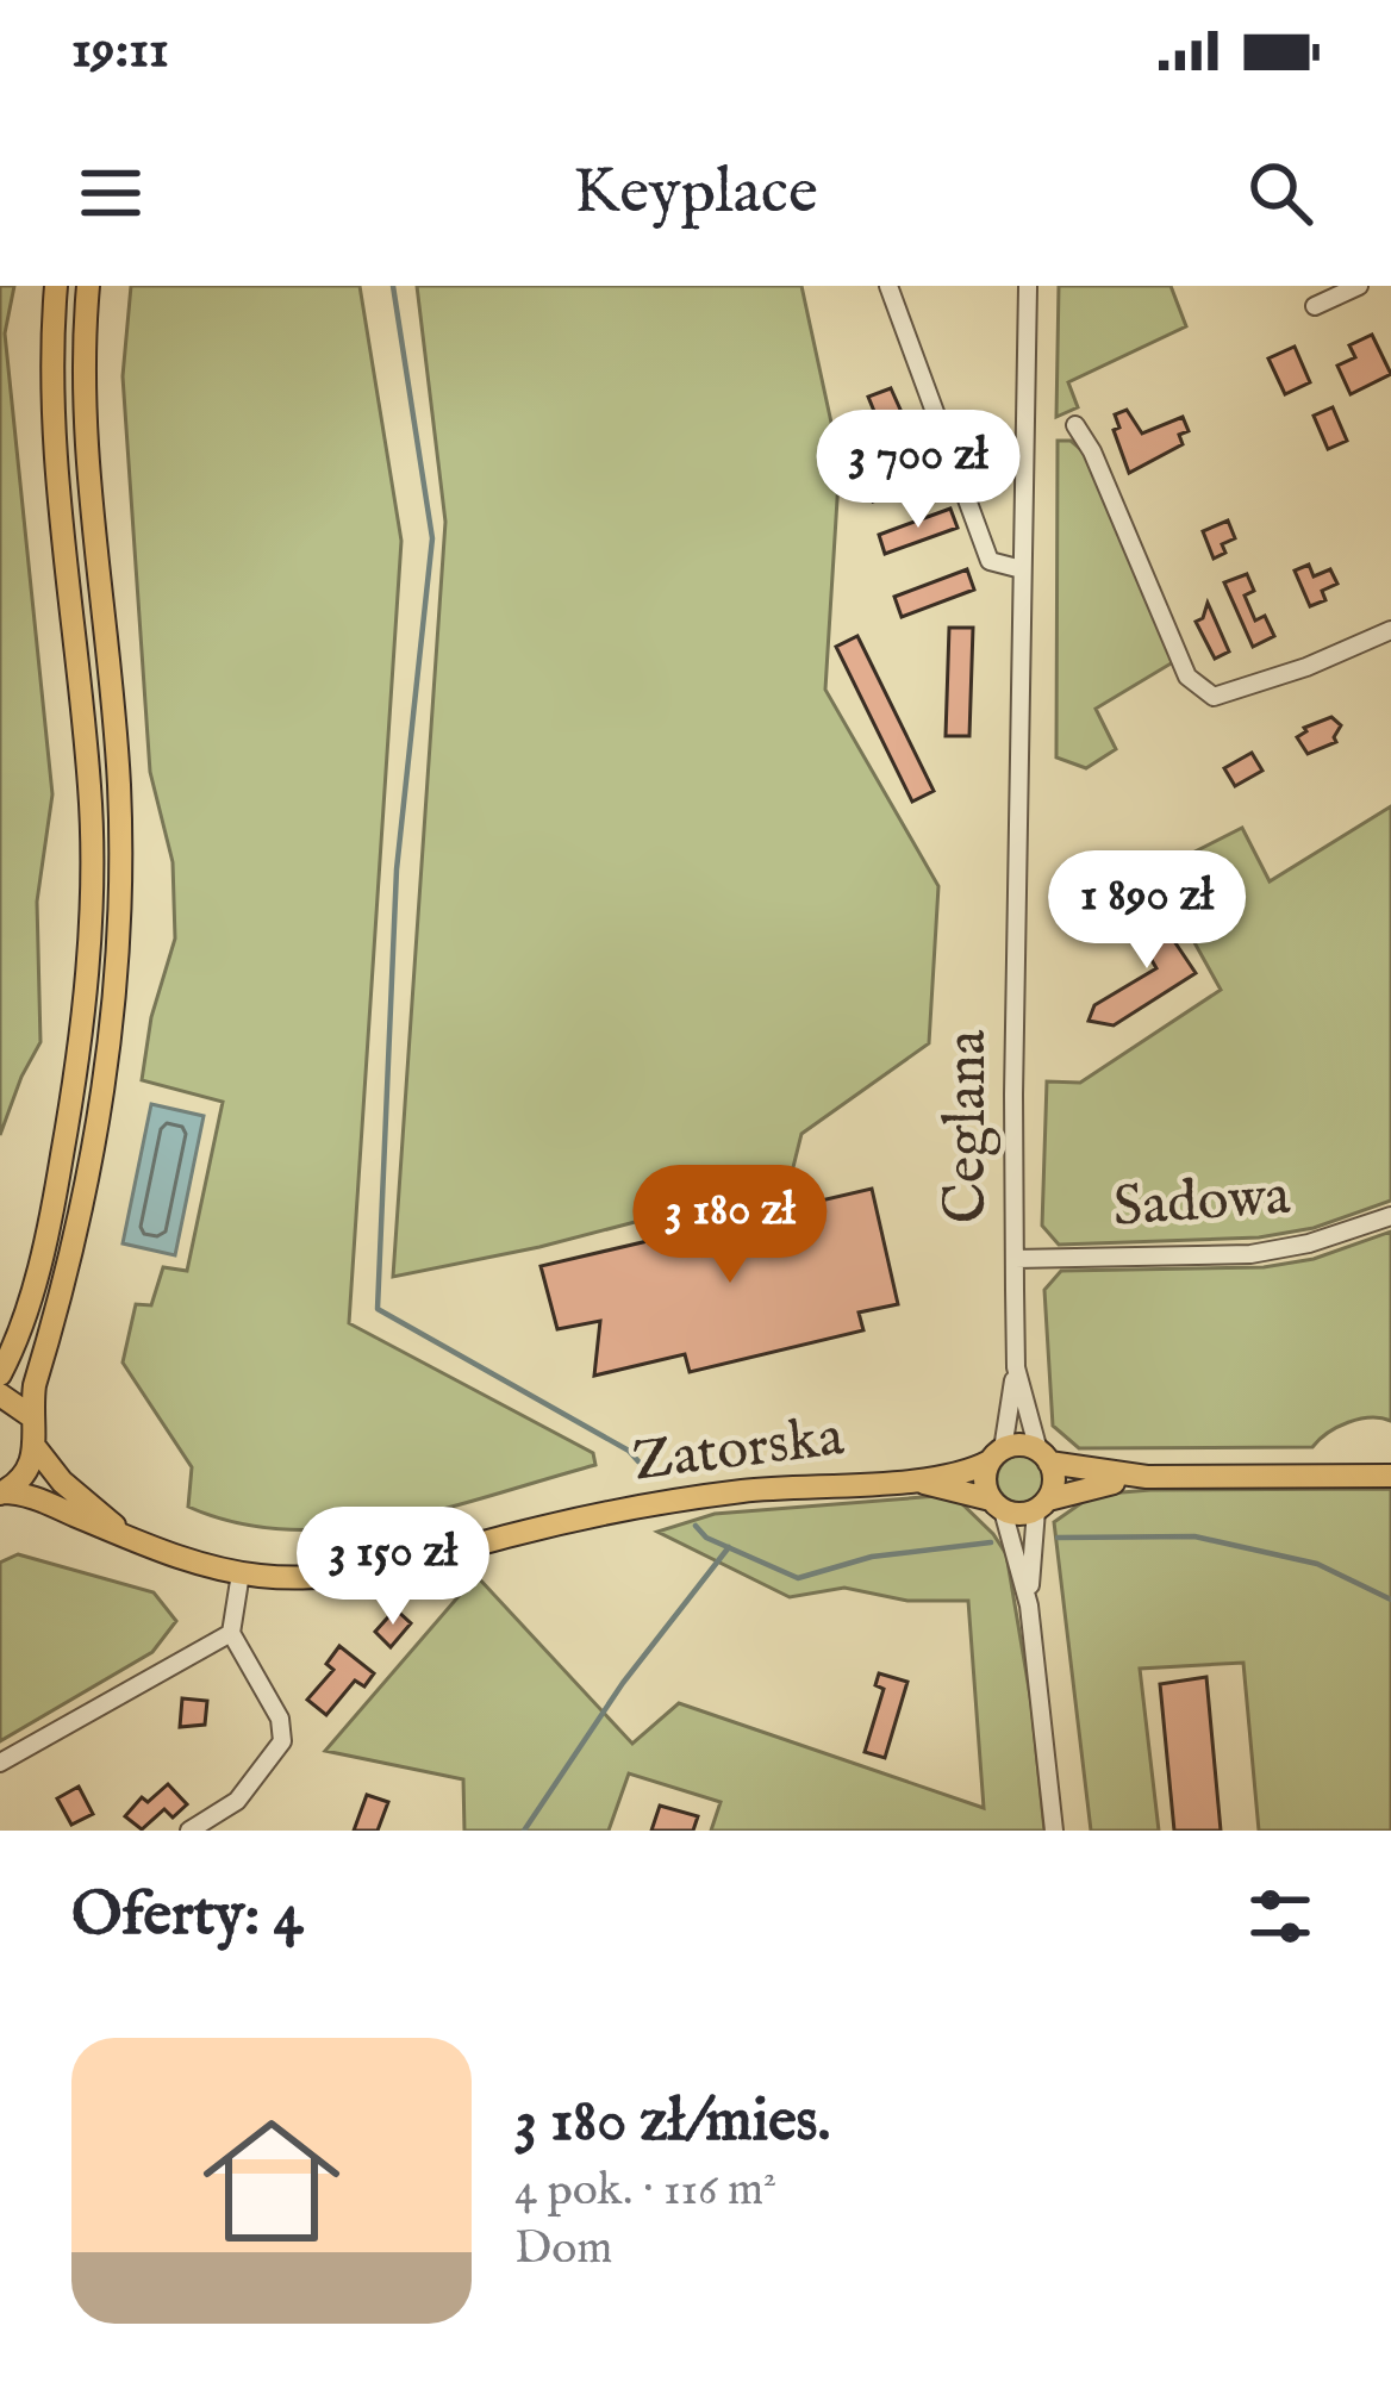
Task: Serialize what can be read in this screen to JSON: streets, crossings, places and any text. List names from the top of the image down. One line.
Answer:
{"streets":{"main road":["Zatorska"],"street":["Ceglana","Sadowa"]},"crossings":[["Ceglana","Sadowa"],["Ceglana","Zatorska"]],"page":{"status":"19:11","header":"Keyplace","price":["3 700 zł","1 890 zł","3 180 zł","3 150 zł"],"heading":"Oferty: 4","list":[{"name":"3 180 zł/mies.","note":"4 pok. · 116 m² · Dom"}]}}
